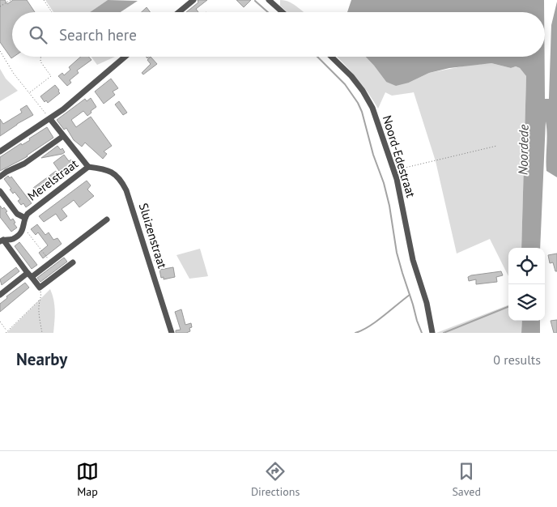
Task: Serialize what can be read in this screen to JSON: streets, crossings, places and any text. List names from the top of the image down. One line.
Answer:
{"streets":{"street":["Noord-Edestraat","Merelstraat","Sluizenstraat"]},"crossings":[["Merelstraat","Sluizenstraat"]],"water":["Noordede"],"page":{"search":"Search here","heading":["Nearby","0 results"],"nav":["Map","Directions","Saved"]}}
